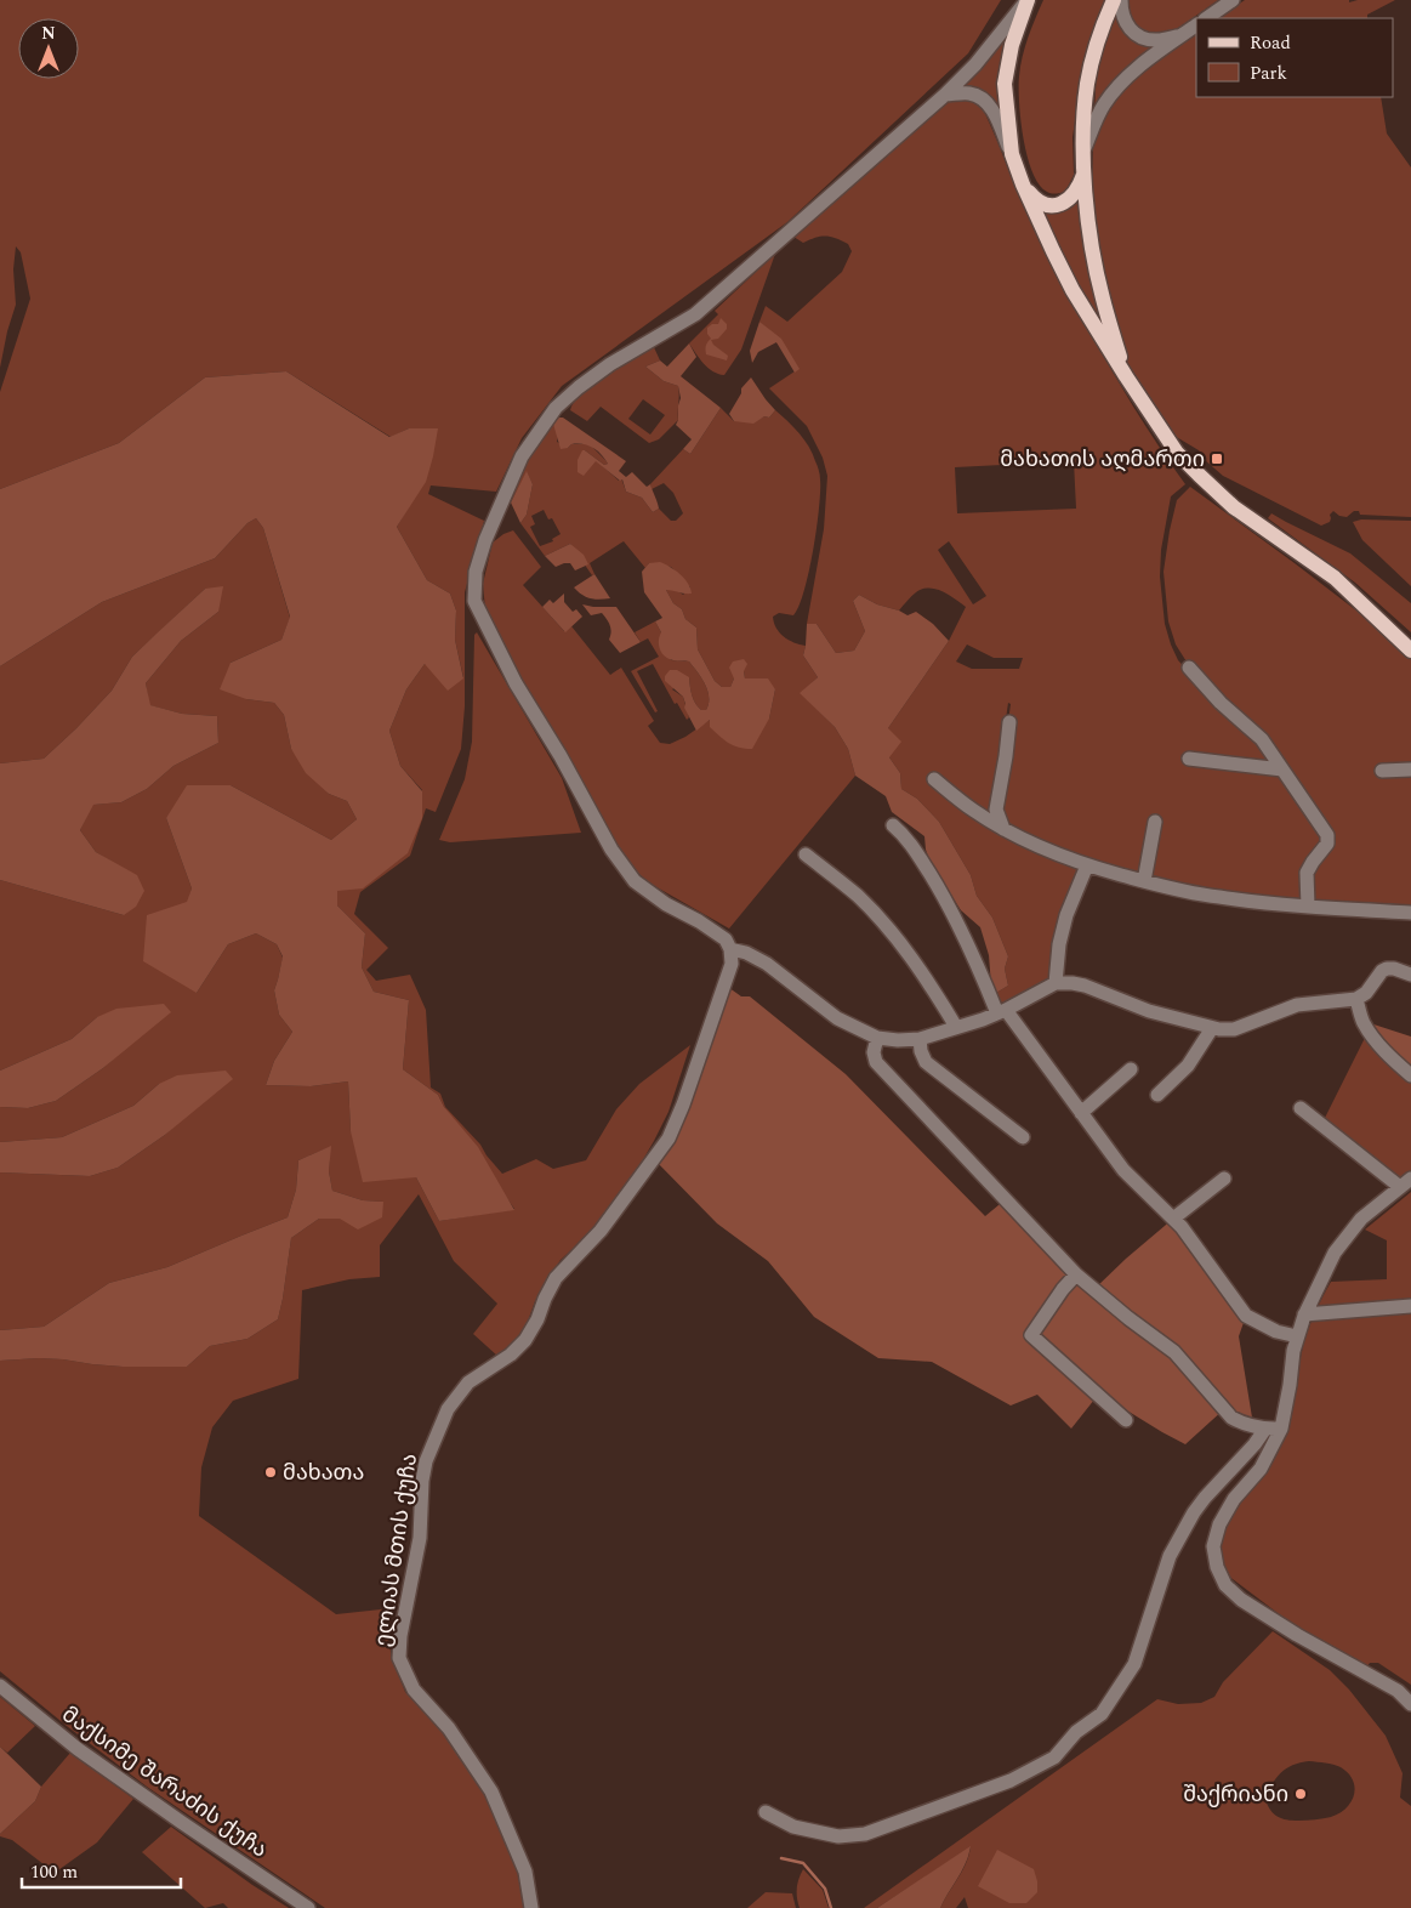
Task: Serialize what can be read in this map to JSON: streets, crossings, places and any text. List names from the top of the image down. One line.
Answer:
{"streets":{"street":["ელიას მთის ქუჩა","მაქსიმე შარაძის ქუჩა"]},"places":{"transit":["მახათის აღმართი"],"other":["მახათა","შაქრიანი"]},"legend":["Road","Park"],"scale_bar":"100 m","north":"top"}
